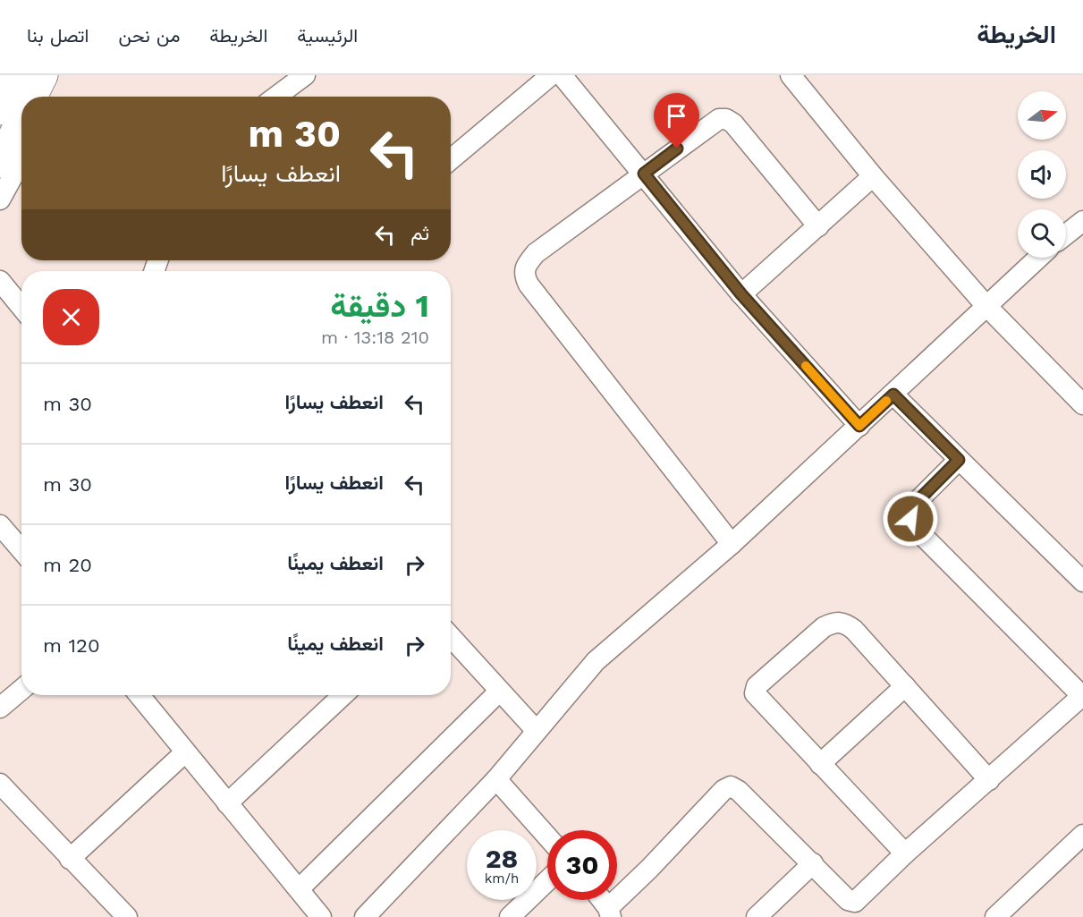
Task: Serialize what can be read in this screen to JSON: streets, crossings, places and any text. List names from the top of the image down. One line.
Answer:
{"north":"right","page":{"header":"الخريطة","nav":["الرئيسية","الخريطة","من نحن","اتصل بنا"],"turn":["30 m","انعطف يسارًا"],"then":"ثم","heading":["1 دقيقة","210 m · 13:18"],"list":[{"name":"انعطف يسارًا","value":"30 m"},{"name":"انعطف يسارًا","value":"30 m"},{"name":"انعطف يمينًا","value":"20 m"},{"name":"انعطف يمينًا","value":"120 m"}],"speed":"28 km/h","limit":"30"}}
